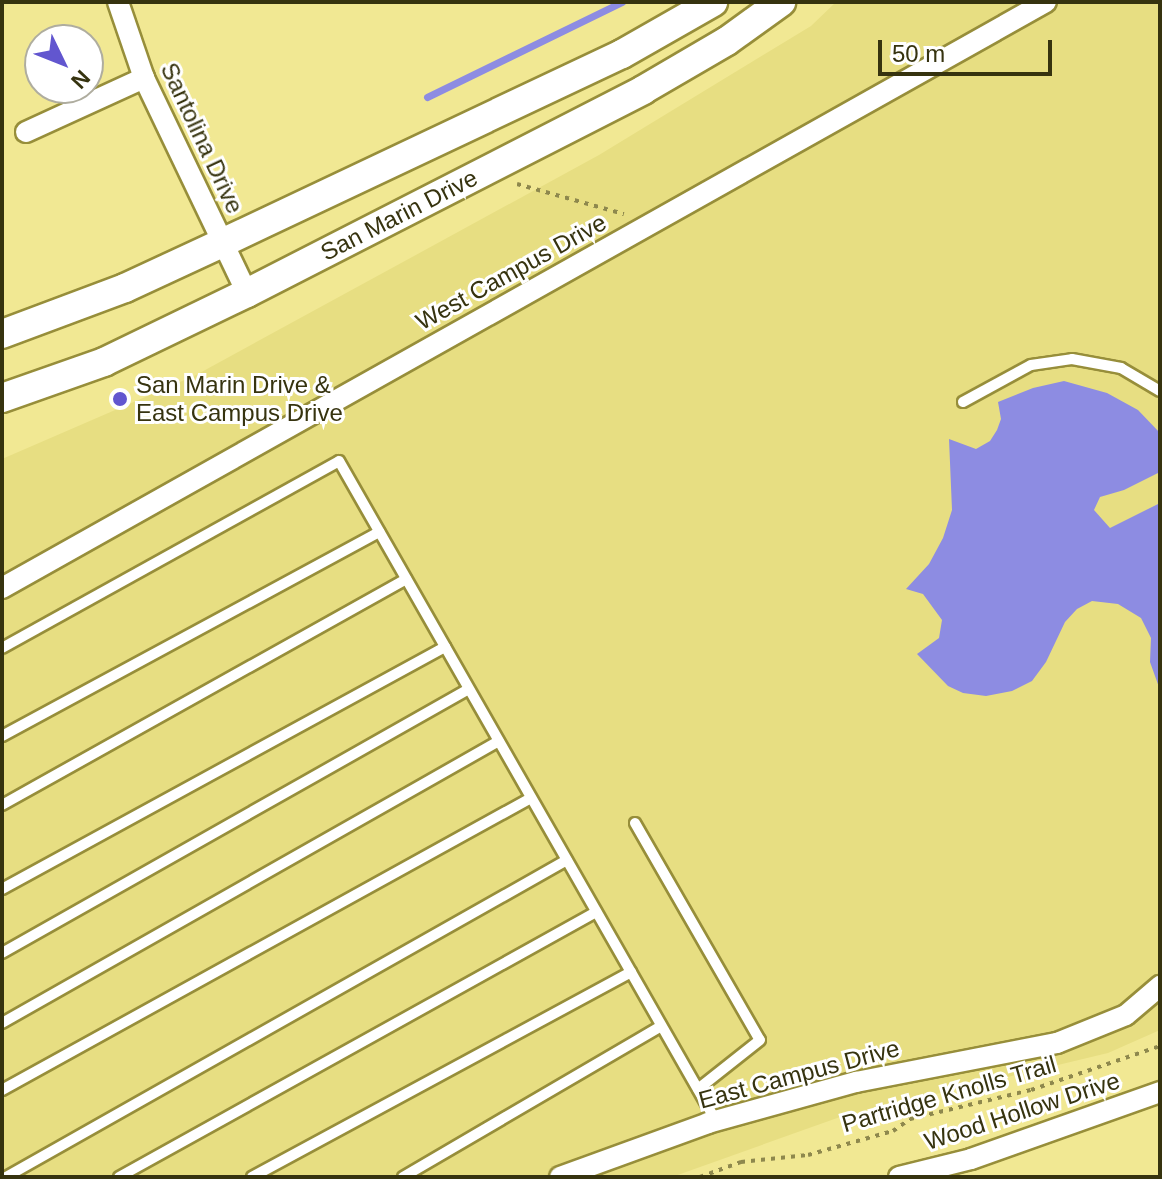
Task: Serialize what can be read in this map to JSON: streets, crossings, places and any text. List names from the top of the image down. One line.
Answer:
{"streets":{"main road":["San Marin Drive"],"street":["Santolina Drive","West Campus Drive","East Campus Drive","Wood Hollow Drive"],"path":["Partridge Knolls Trail"]},"crossings":[["Santolina Drive","San Marin Drive"]],"places":["San Marin Drive & East Campus Drive"],"scale_bar":"50 m","north":"bottom right"}
